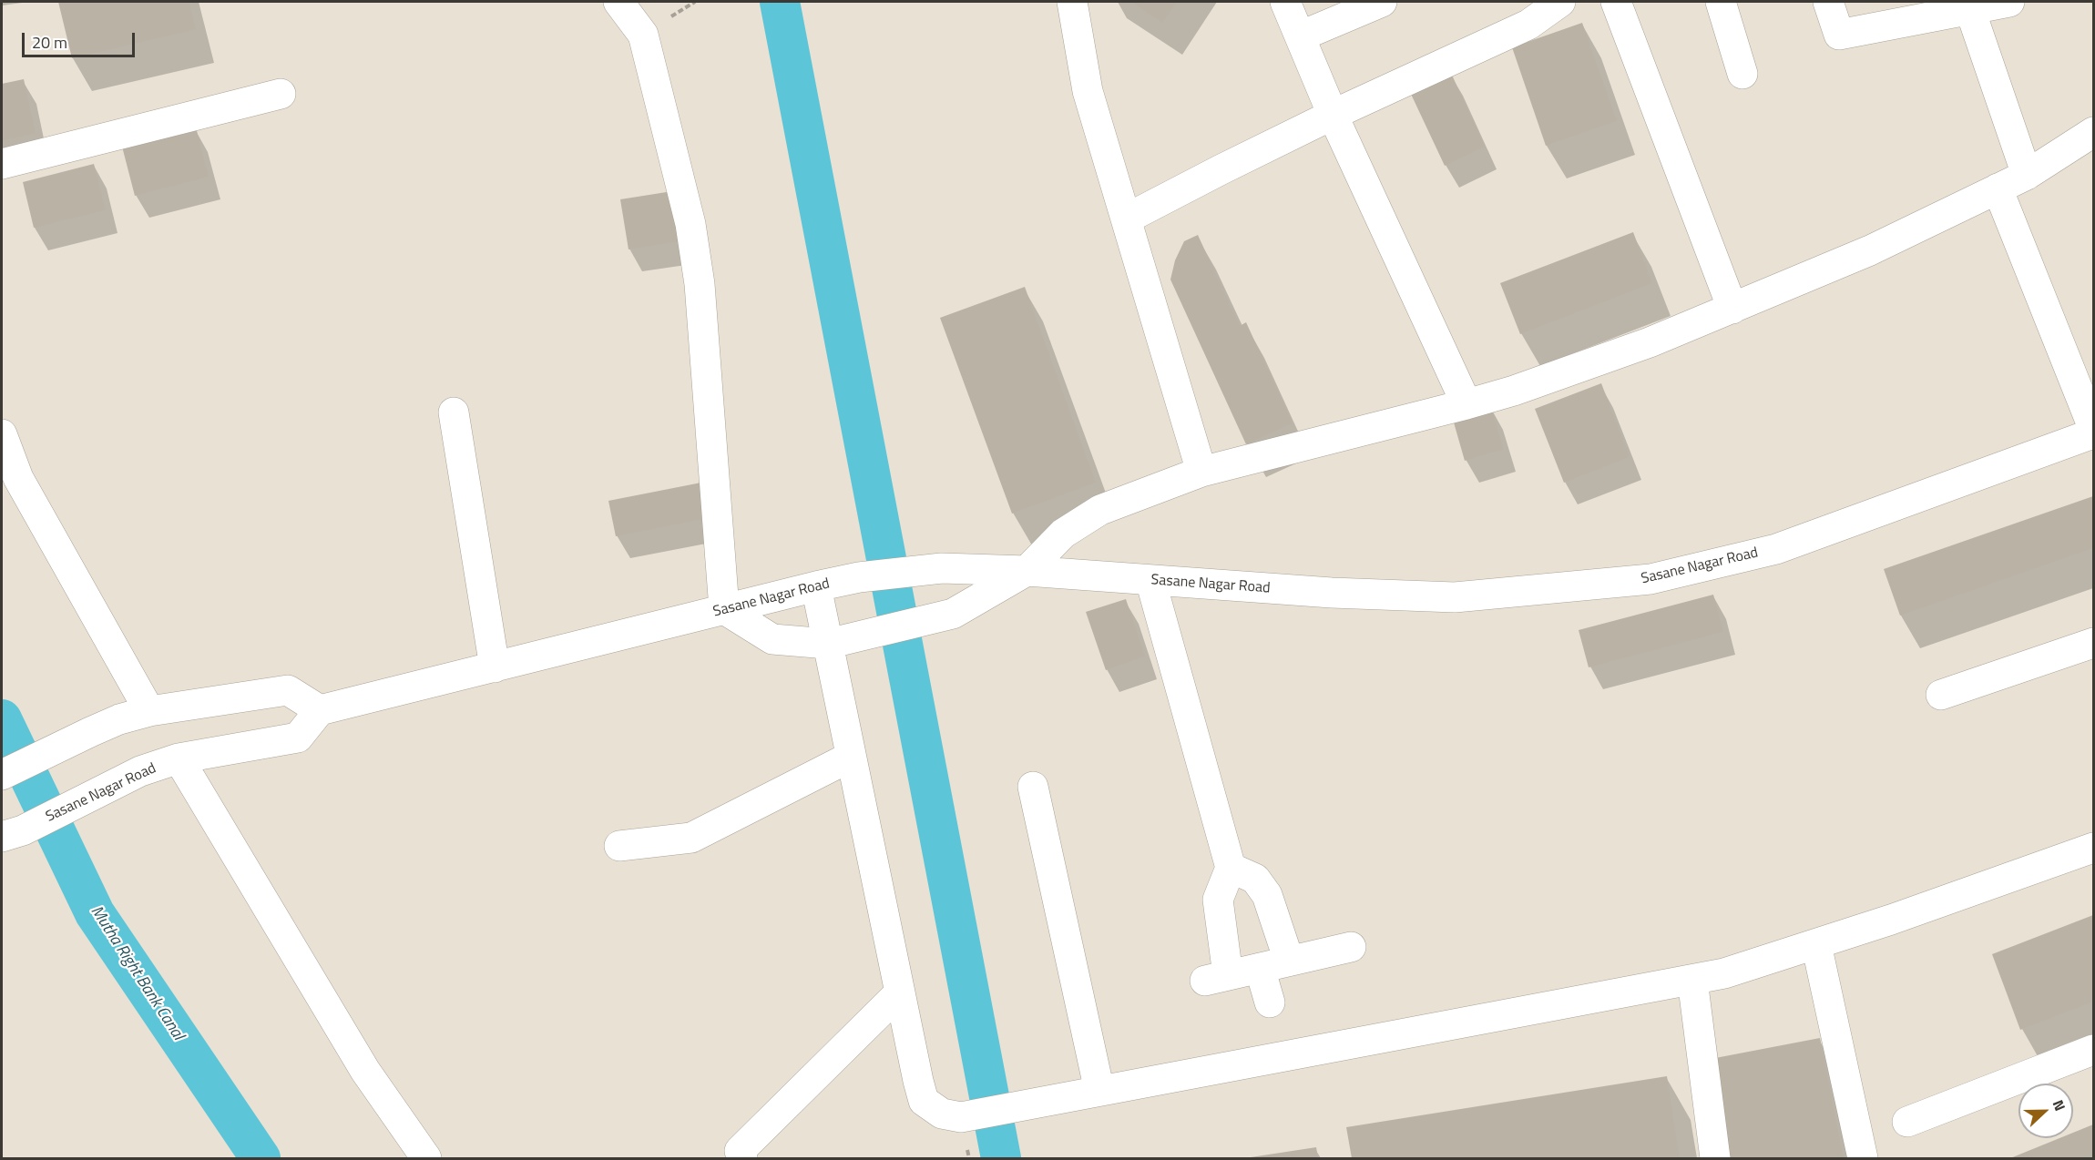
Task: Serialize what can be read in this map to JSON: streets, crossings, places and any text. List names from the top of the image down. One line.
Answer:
{"streets":{"street":["Sasane Nagar Road"]},"water":["Mutha Right Bank Canal"],"scale_bar":"20 m","north":"right"}
